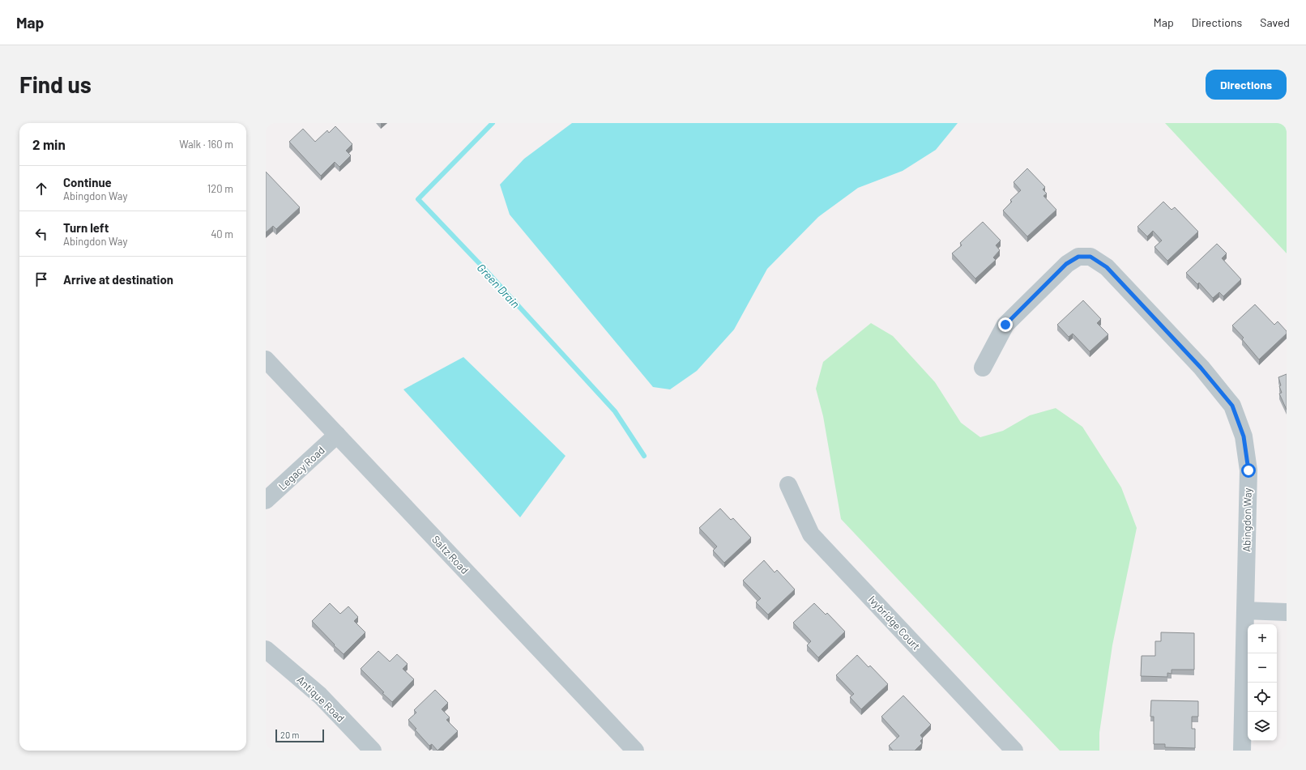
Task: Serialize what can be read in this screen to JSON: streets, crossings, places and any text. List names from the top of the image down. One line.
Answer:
{"streets":{"street":["Legacy Road","Abingdon Way","Saltz Road","Ivybridge Court","Antique Road"]},"crossings":[["Legacy Road","Saltz Road"]],"water":["Green Drain"],"scale_bar":"20 m","page":{"header":"Map","nav":["Map","Directions","Saved"],"buttons":"Directions","title":"Find us","heading":["2 min","Walk · 160 m"],"list":[["Continue","Abingdon Way","120 m"],["Turn left","Abingdon Way","40 m"],"Arrive at destination"],"map_buttons":["+","−"],"scale":"20 m"}}
